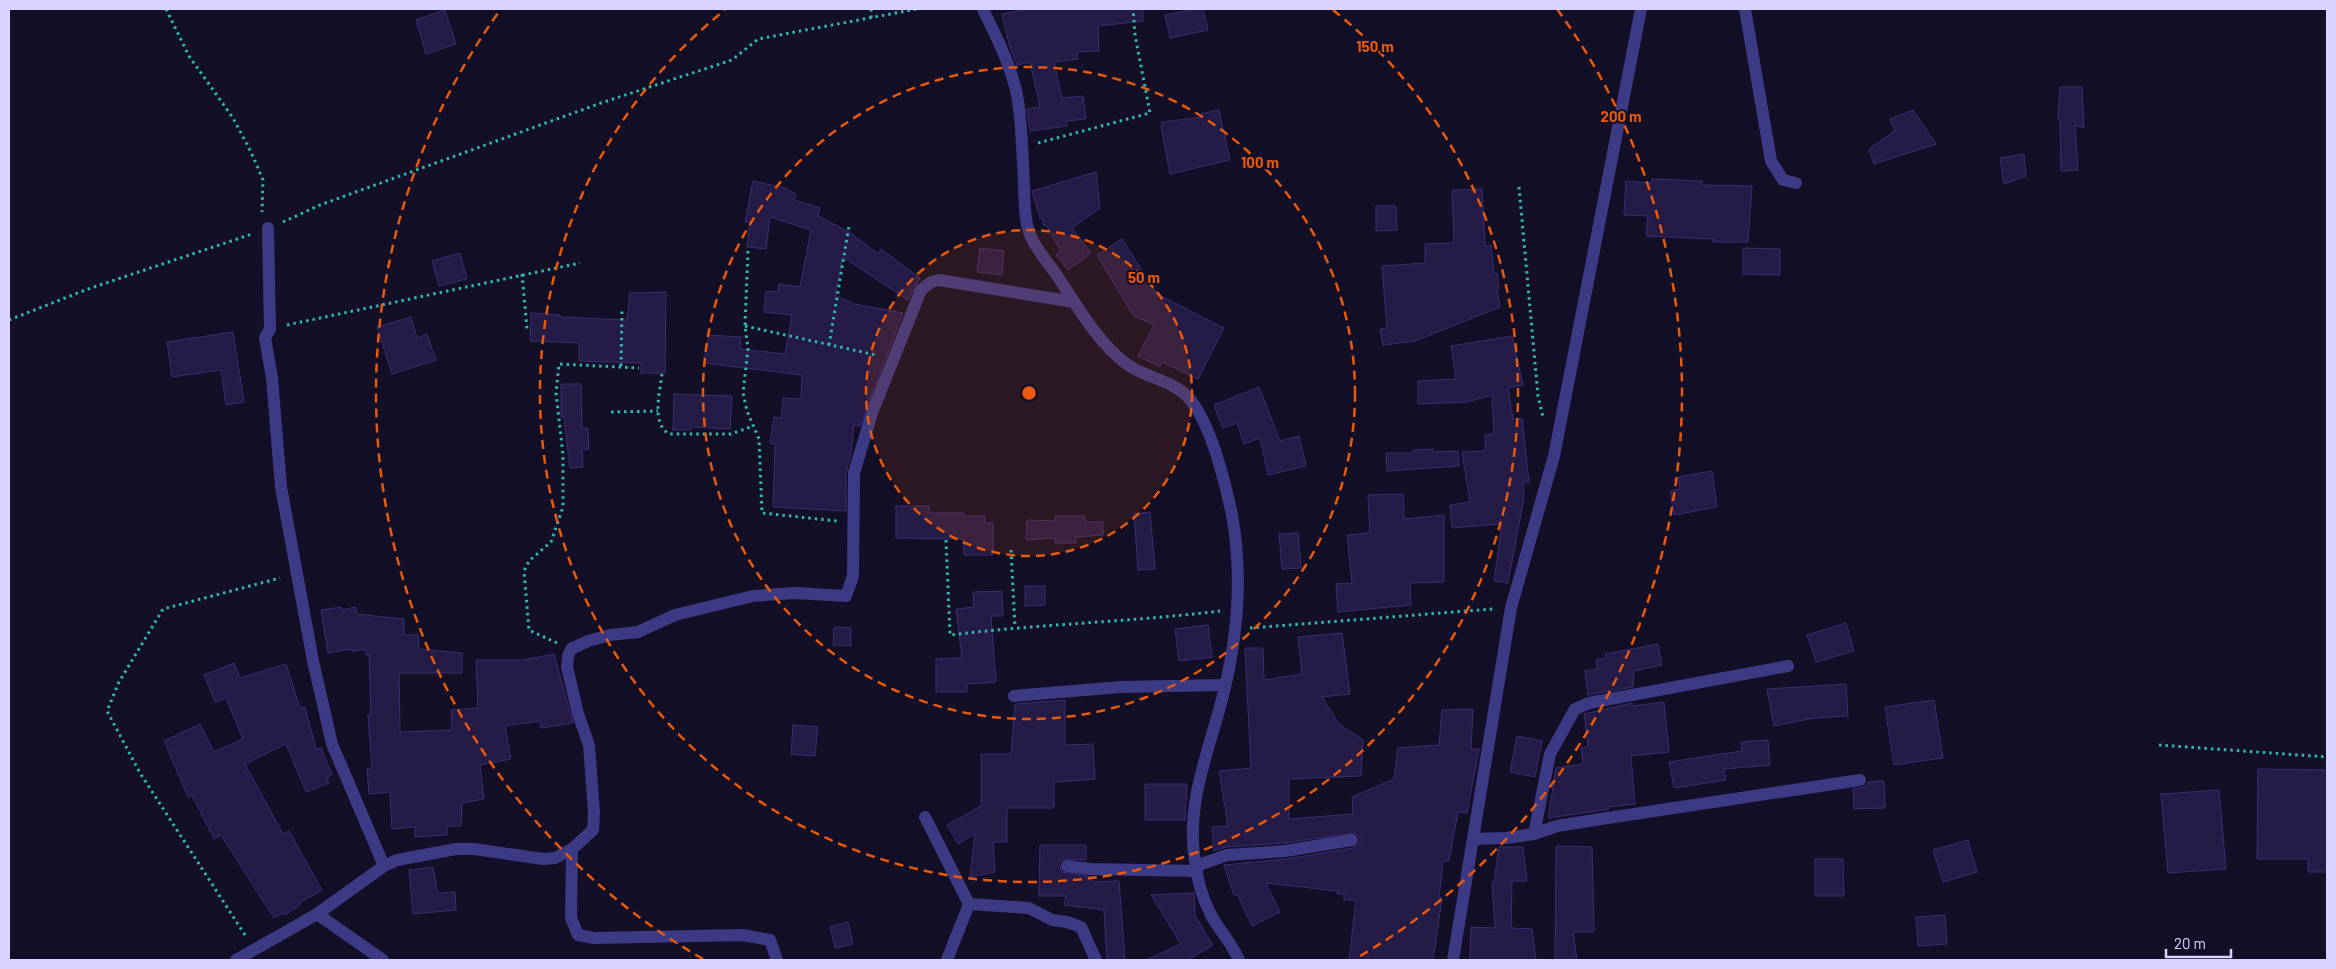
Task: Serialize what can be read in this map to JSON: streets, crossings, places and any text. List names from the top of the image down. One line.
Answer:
{"scale_bar":"20 m","rings":["150 m","200 m","100 m","50 m"]}
